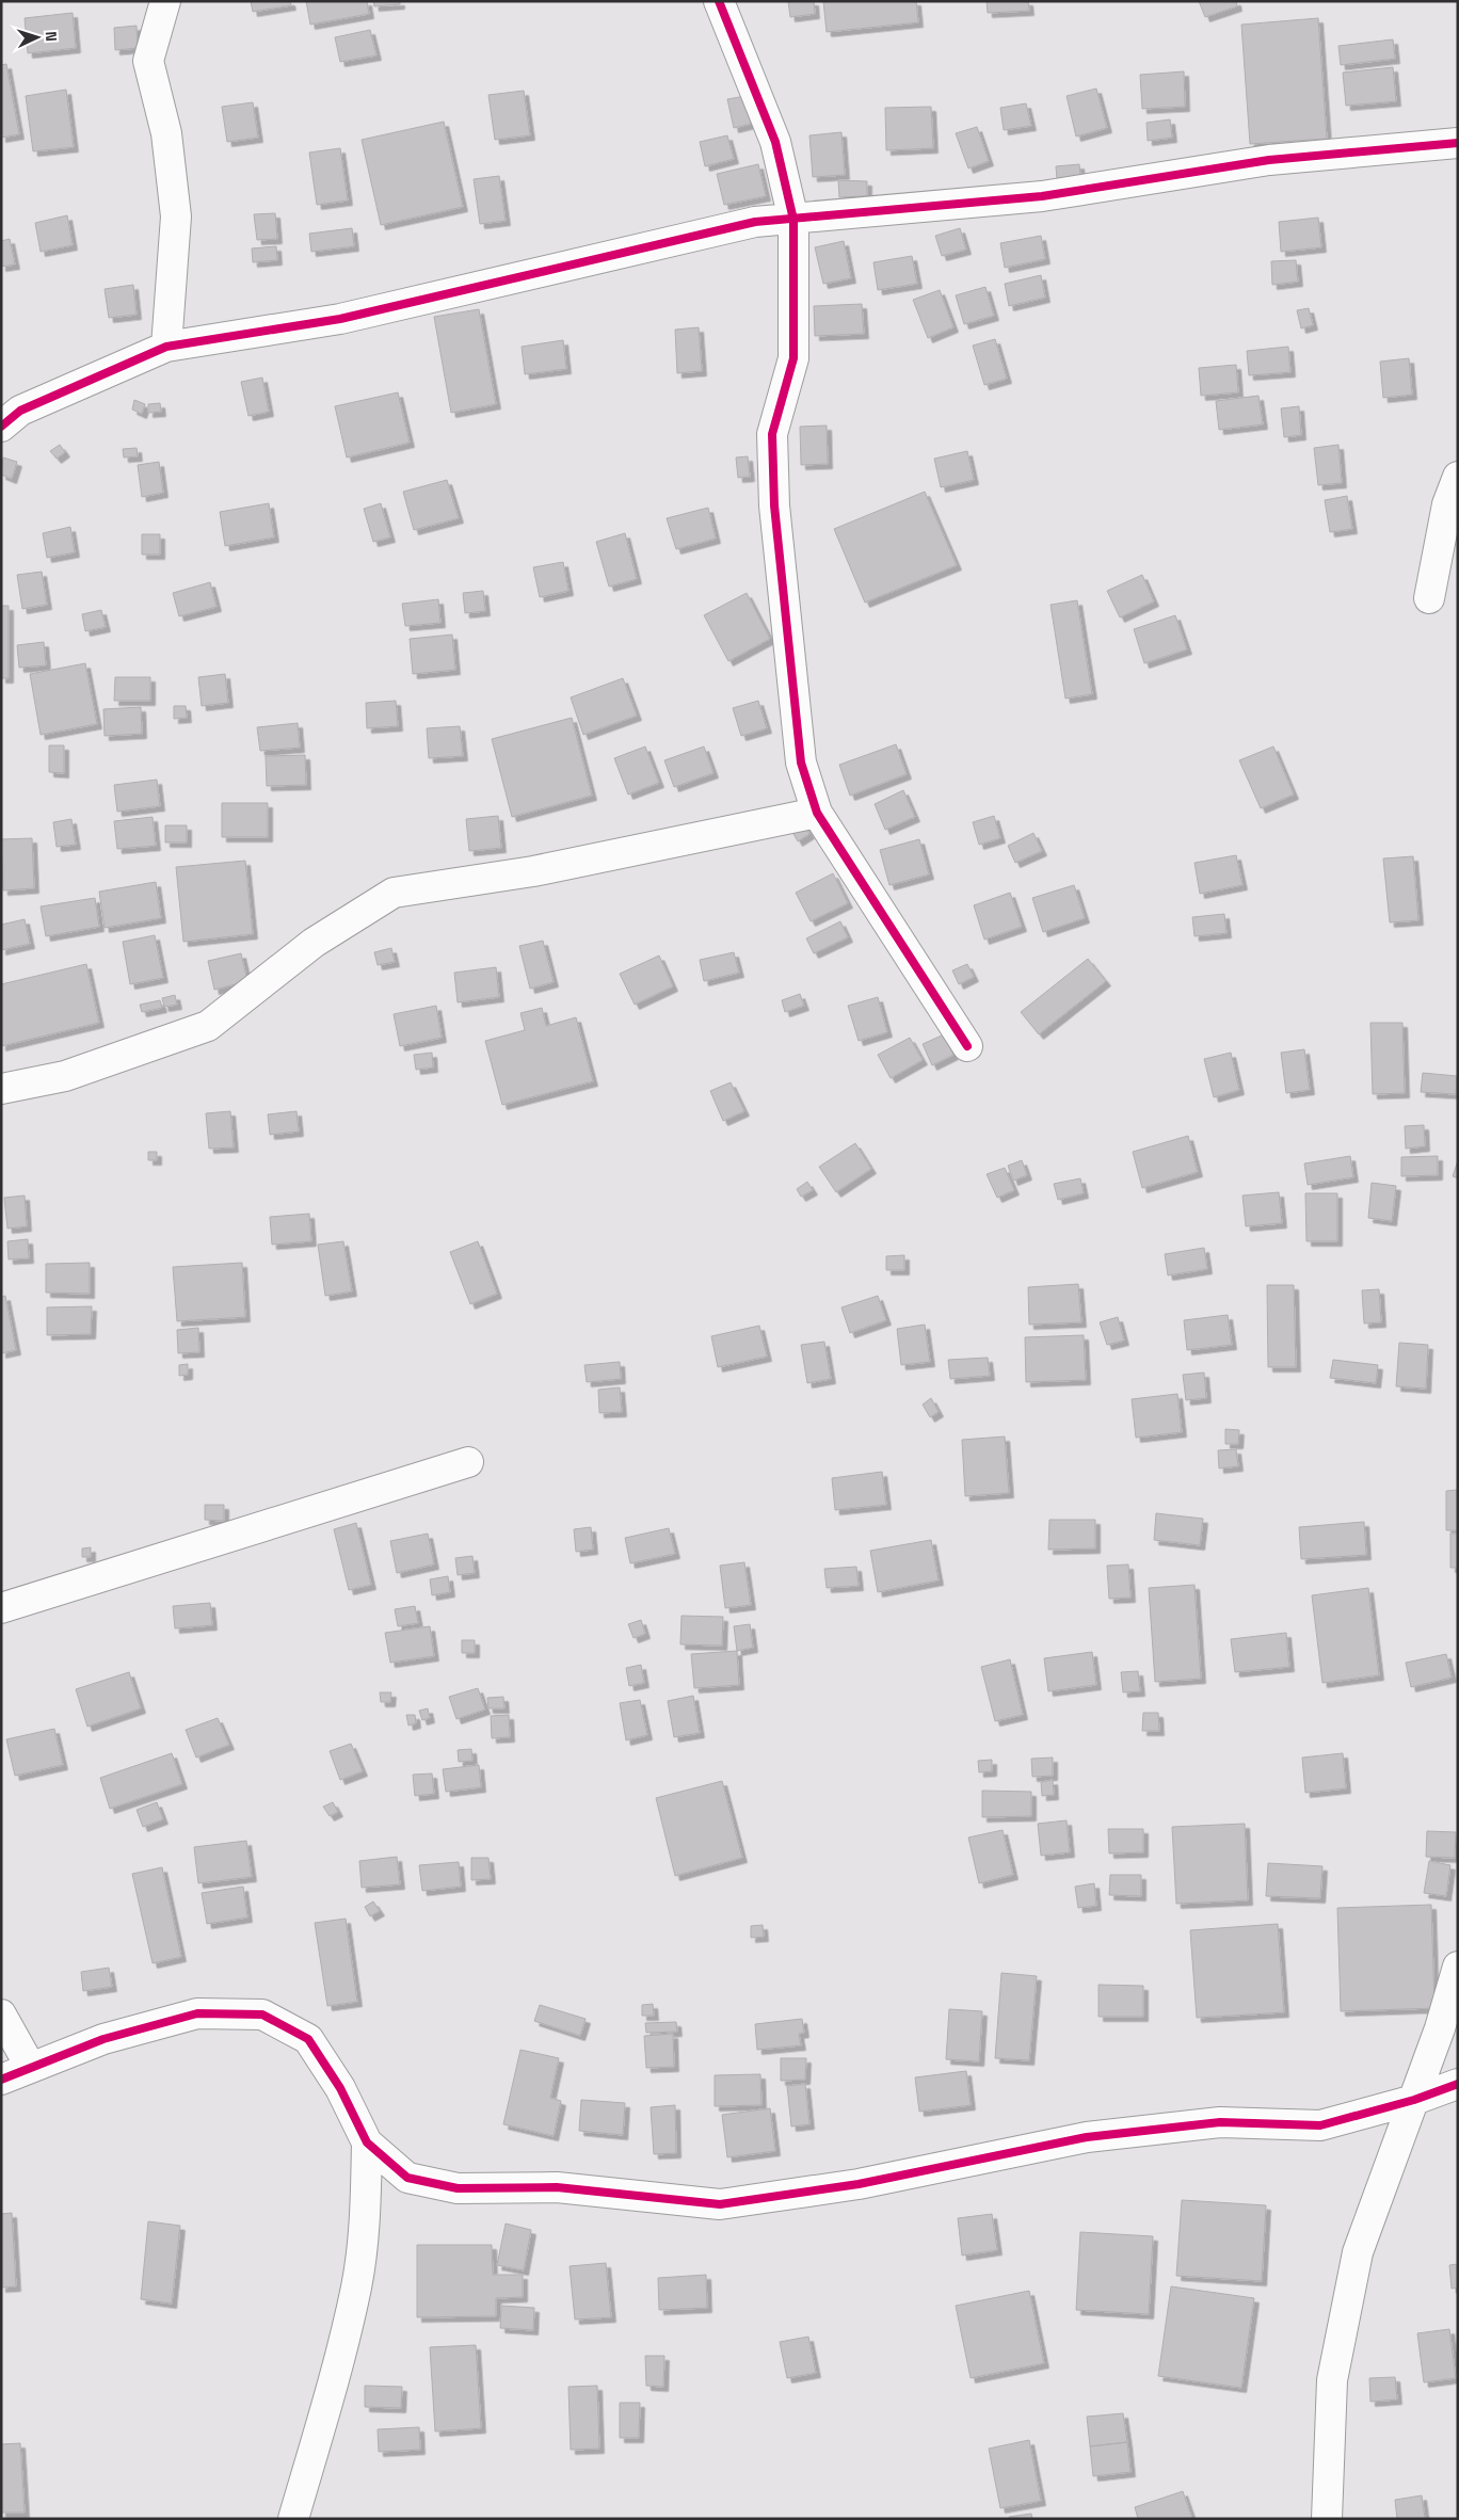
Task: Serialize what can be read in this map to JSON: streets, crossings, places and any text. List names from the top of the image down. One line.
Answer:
{"north":"right"}
